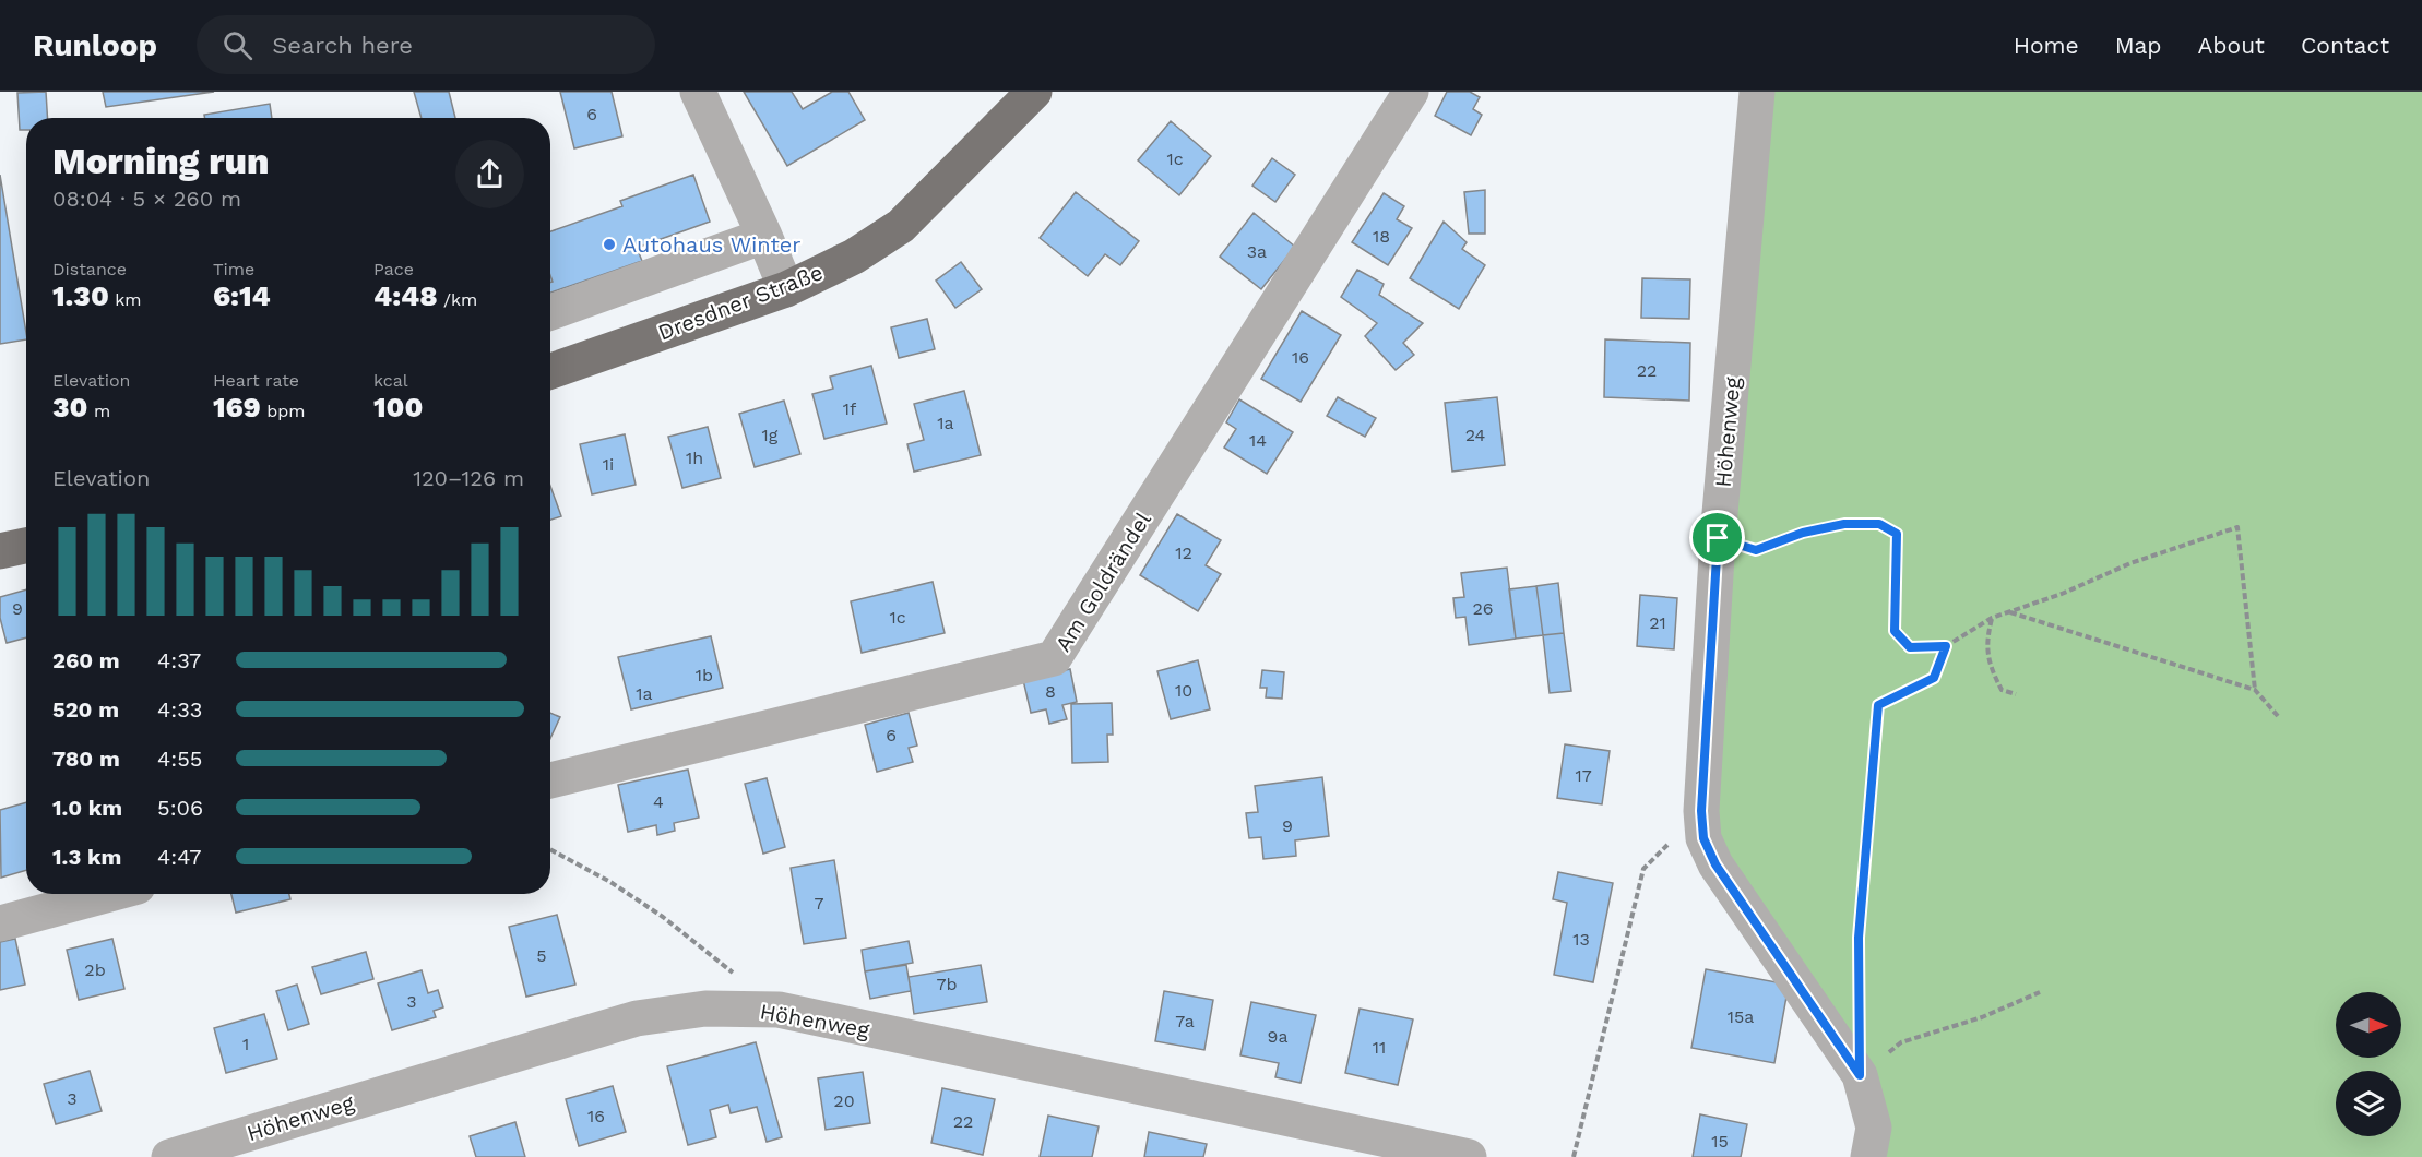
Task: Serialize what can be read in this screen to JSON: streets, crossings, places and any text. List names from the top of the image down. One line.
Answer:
{"streets":{"main road":["Dresdner Straße"],"street":["Höhenweg","Am Goldrändel"]},"places":["Autohaus Winter"],"house_numbers":["6","1c","18","3a","16","22","1f","1a","1g","24","14","1h","1i","12","9","26","1c","21","1b","10","8","1a","6","17","4","9","7","13","5","2b","7b","3","15a","7a","9a","1","11","3","20","16","22","15"],"north":"right","page":{"header":"Runloop","search":"Search here","nav":["Home","Map","About","Contact"],"heading":["Morning run","08:04 · 5 × 260 m"],"stats":[["Distance","1.30 km"],["Time","6:14"],["Pace","4:48 /km"],["Elevation","30 m"],["Heart rate","169 bpm"],["kcal","100"]],"chart":["Elevation","120–126 m"],"list":[{"name":"260 m","note":"4:37"},{"name":"520 m","note":"4:33"},{"name":"780 m","note":"4:55"},{"name":"1.0 km","note":"5:06"},{"name":"1.3 km","note":"4:47"}]}}
